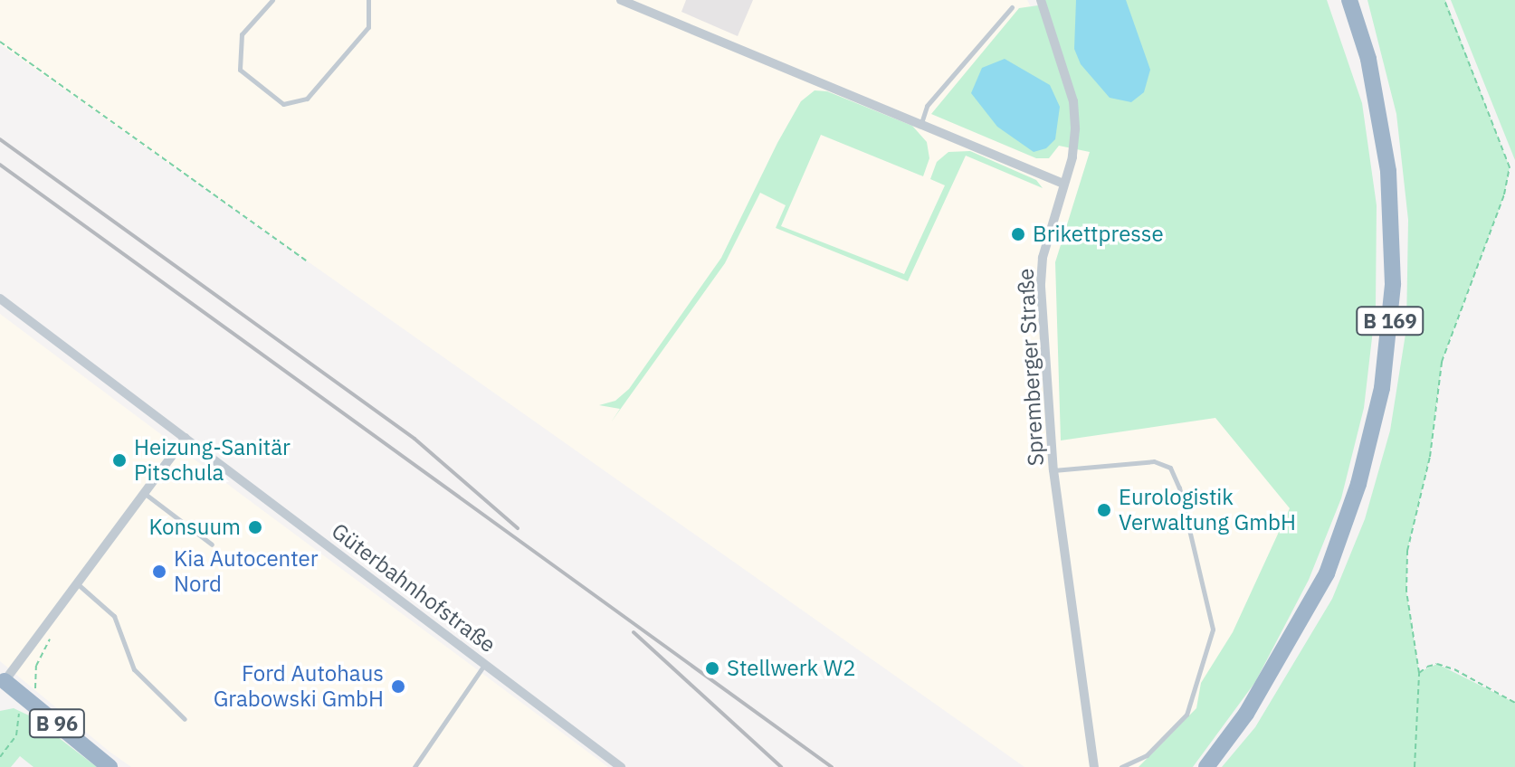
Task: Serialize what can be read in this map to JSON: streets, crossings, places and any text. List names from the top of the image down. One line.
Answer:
{"streets":{"highway":["B 169","B 96"],"street":["Spremberger Straße","Güterbahnhofstraße"]},"places":["Brikettpresse","Heizung-Sanitär Pitschula","Eurologistik Verwaltung GmbH","Konsuum","Kia Autocenter Nord","Stellwerk W2","Ford Autohaus Grabowski GmbH"]}
